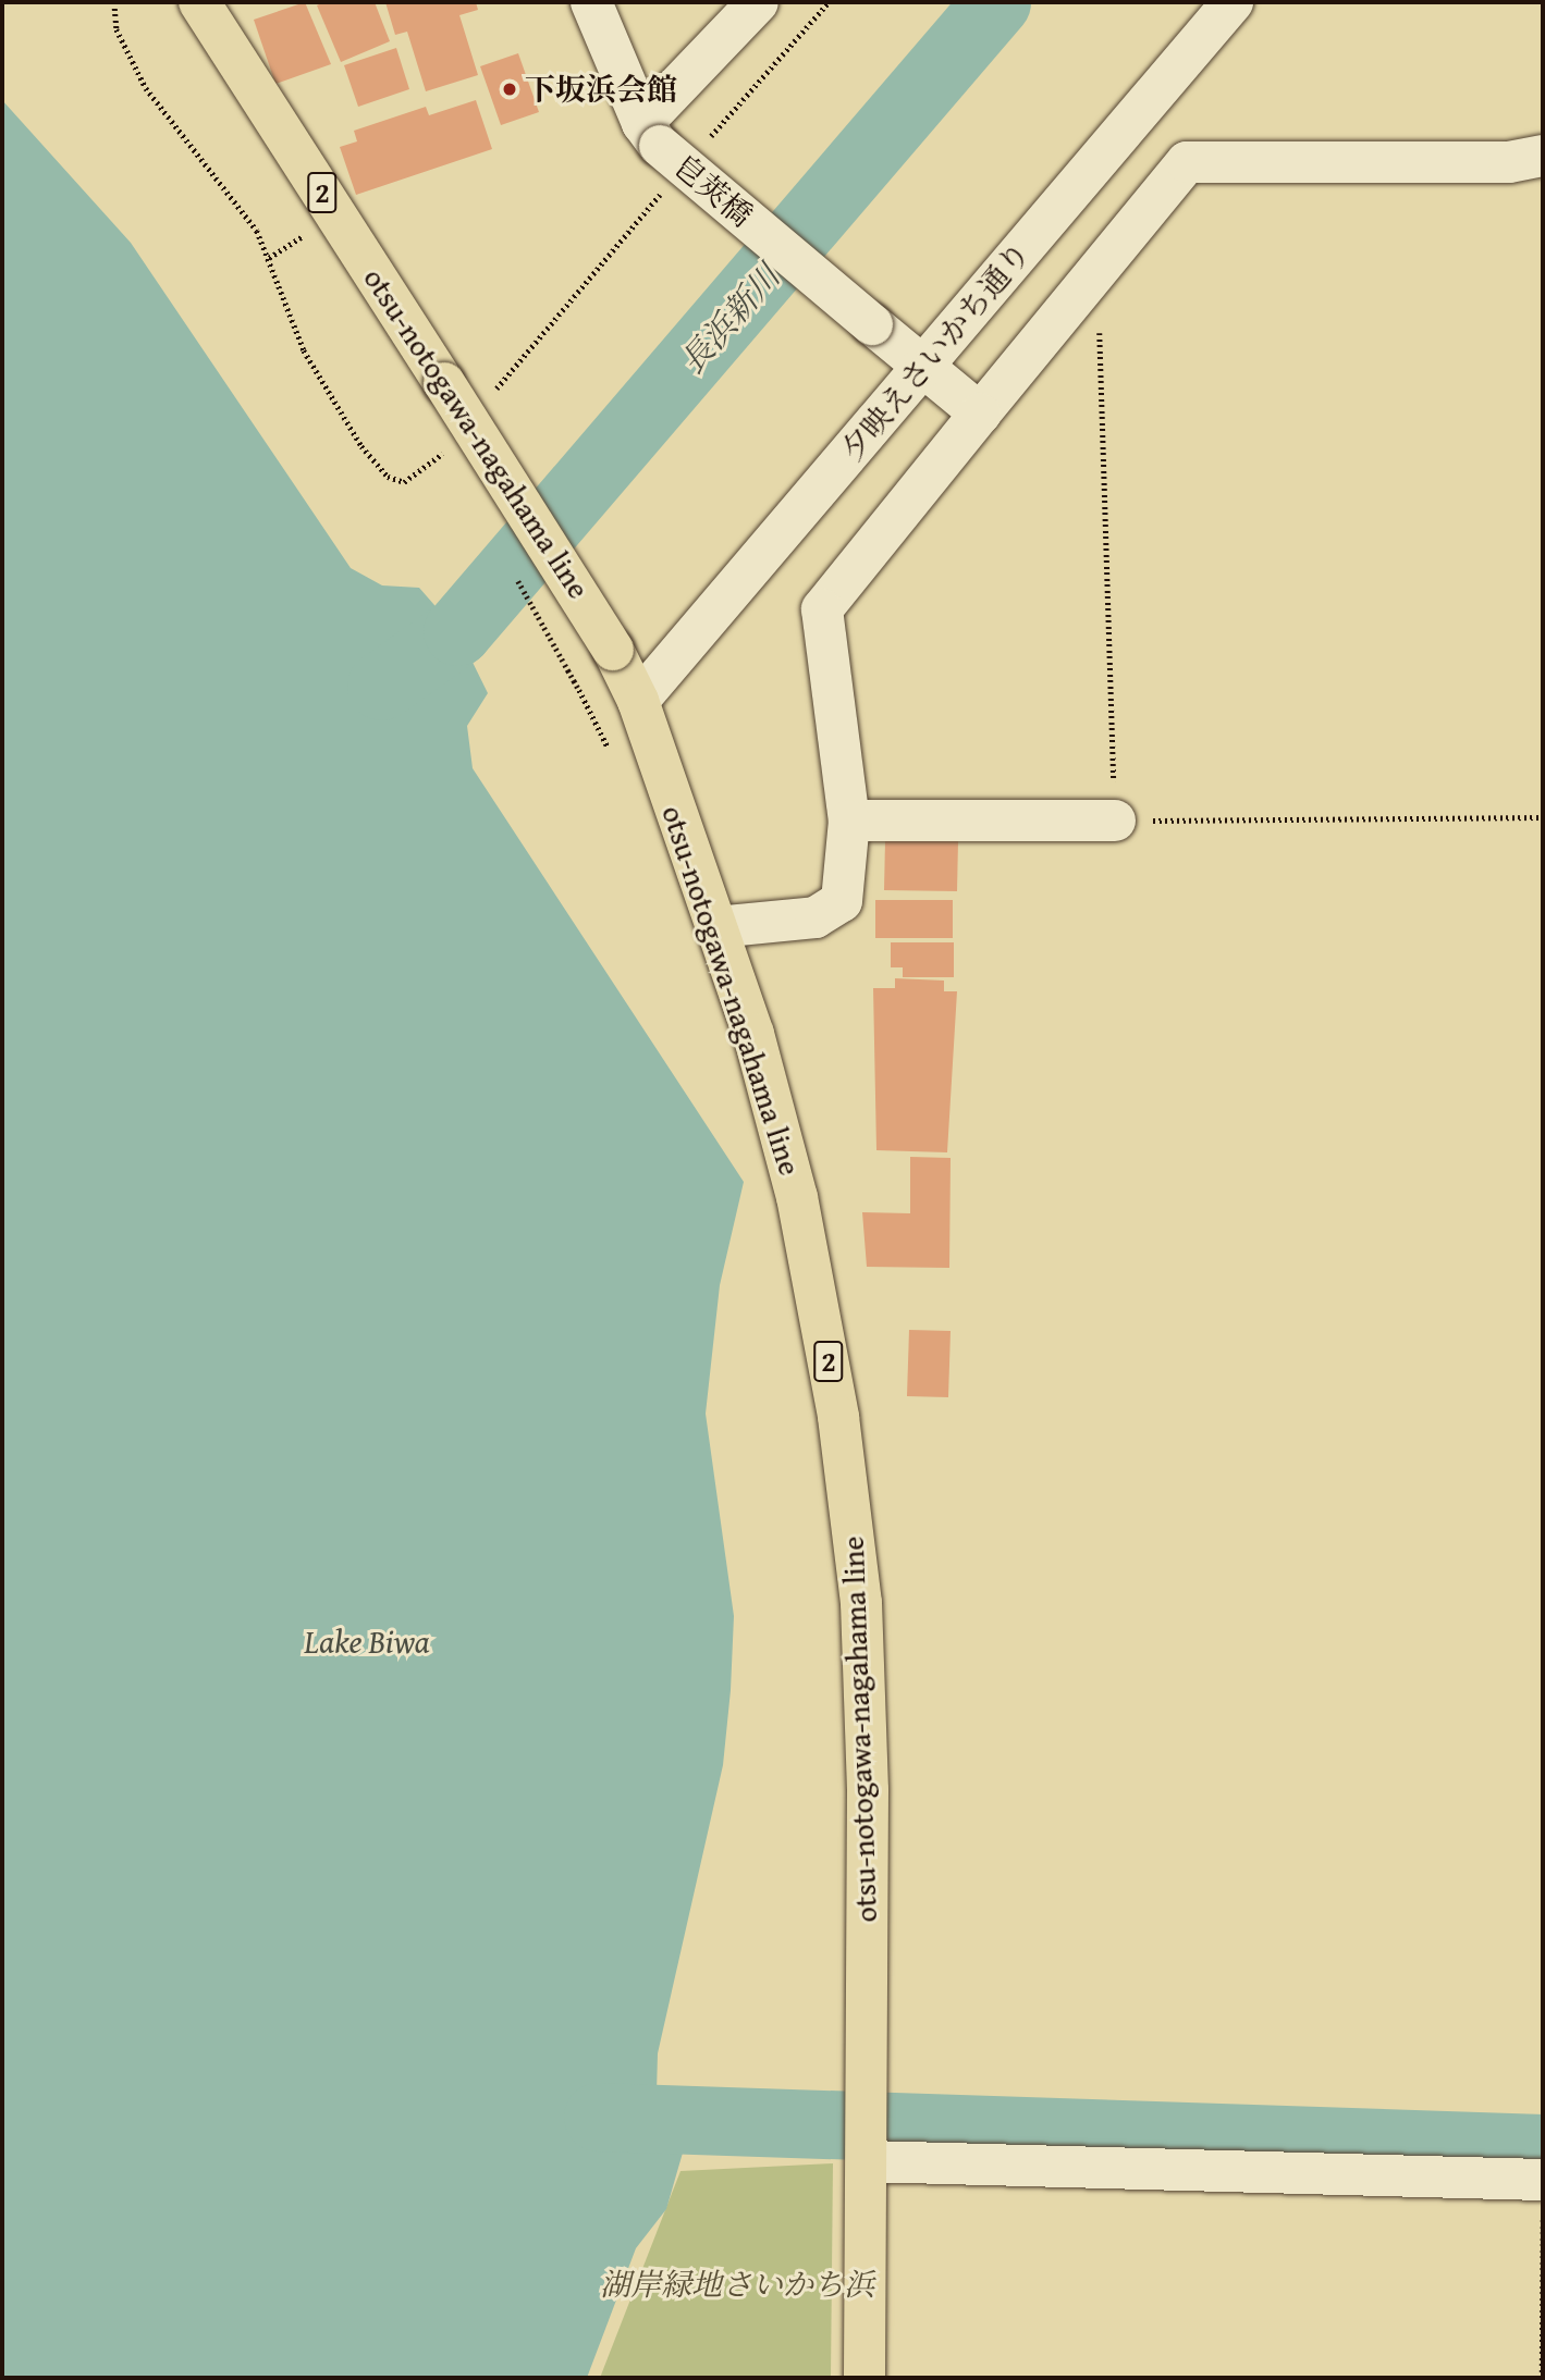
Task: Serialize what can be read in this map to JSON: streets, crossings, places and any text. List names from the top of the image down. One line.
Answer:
{"streets":{"main road":["2","otsu-notogawa-nagahama line"],"street":["皀莢橋","夕映えさいかち通り"]},"crossings":[["皀莢橋","夕映えさいかち通り"],["夕映えさいかち通り","otsu-notogawa-nagahama line"]],"water":["長浜新川","Lake Biwa"],"parks":["湖岸緑地さいかち浜"],"places":["下坂浜会館"]}
